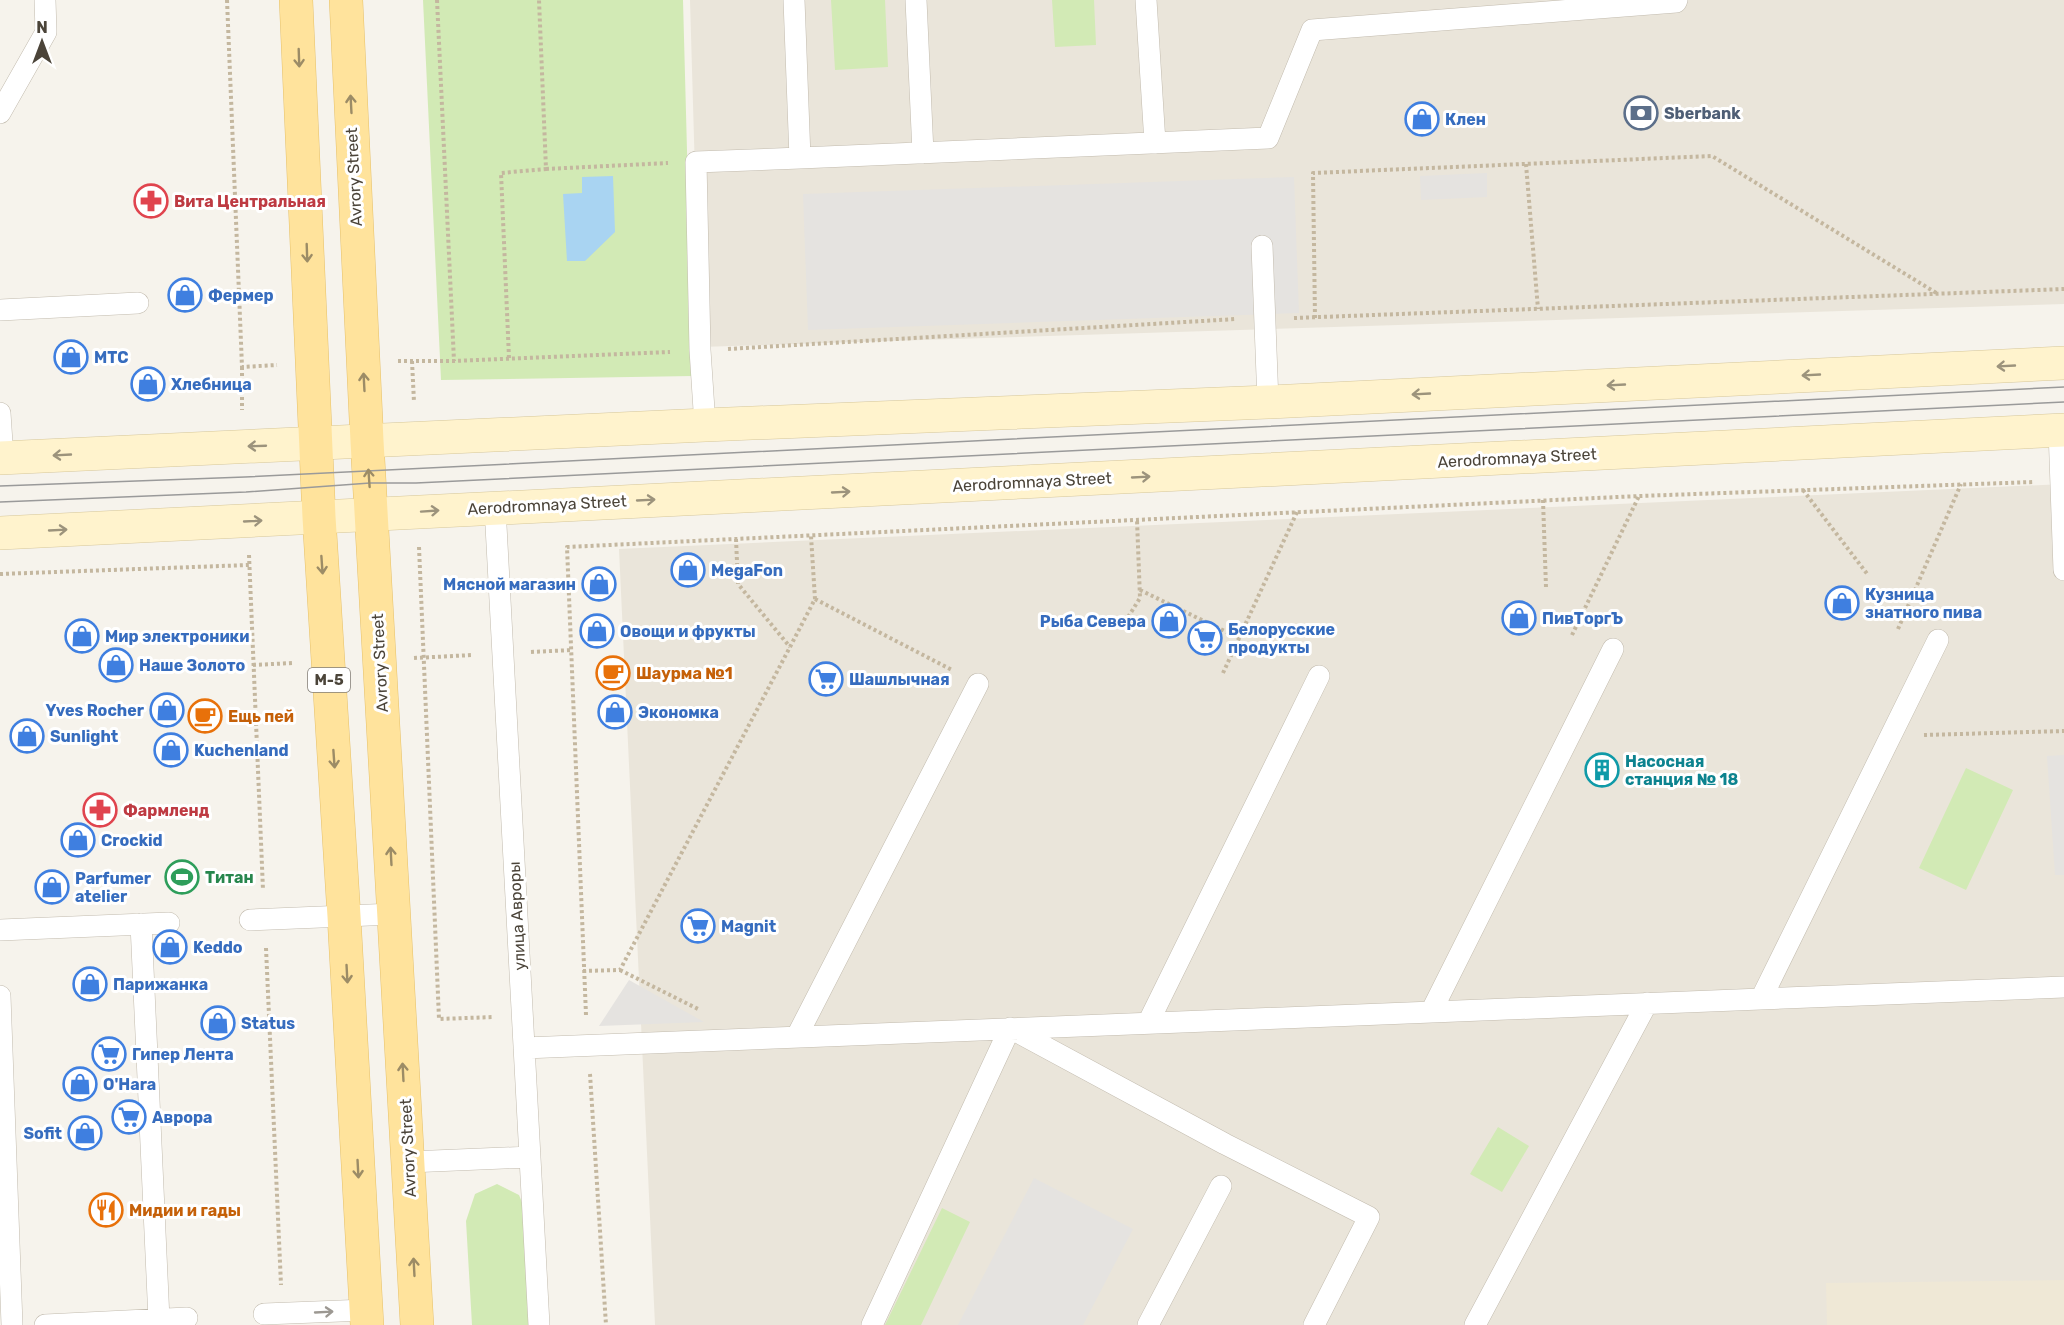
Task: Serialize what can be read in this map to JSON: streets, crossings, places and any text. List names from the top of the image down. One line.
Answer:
{"streets":{"main road":["Avrory Street","Aerodromnaya Street","М-5"],"lane":["улица Авроры"]},"crossings":[["Avrory Street","Aerodromnaya Street"],["Aerodromnaya Street","М-5"],["Aerodromnaya Street","улица Авроры"]],"places":{"bank":["Sberbank"],"shop":["Клен","Фермер","МТС","Хлебница","MegaFon","Мясной магазин","Кузница знатного пива","ПивТоргЪ","Рыба Севера","Овощи и фрукты","Мир электроники","Наше Золото","Yves Rocher","Экономка","Sunlight","Kuchenland","Crockid","Parfumer atelier","Keddo","Парижанка","Status","O'Hara","Sofit"],"pharmacy":["Вита Центральная","Фармленд"],"supermarket":["Белорусские продукты","Шашлычная","Magnit","Гипер Лента","Аврора"],"cafe":["Шаурма №1","Ещь пей"],"building":["Насосная станция № 18"],"sports":["Титан"],"restaurant":["Мидии и гады"]},"north":"top"}
